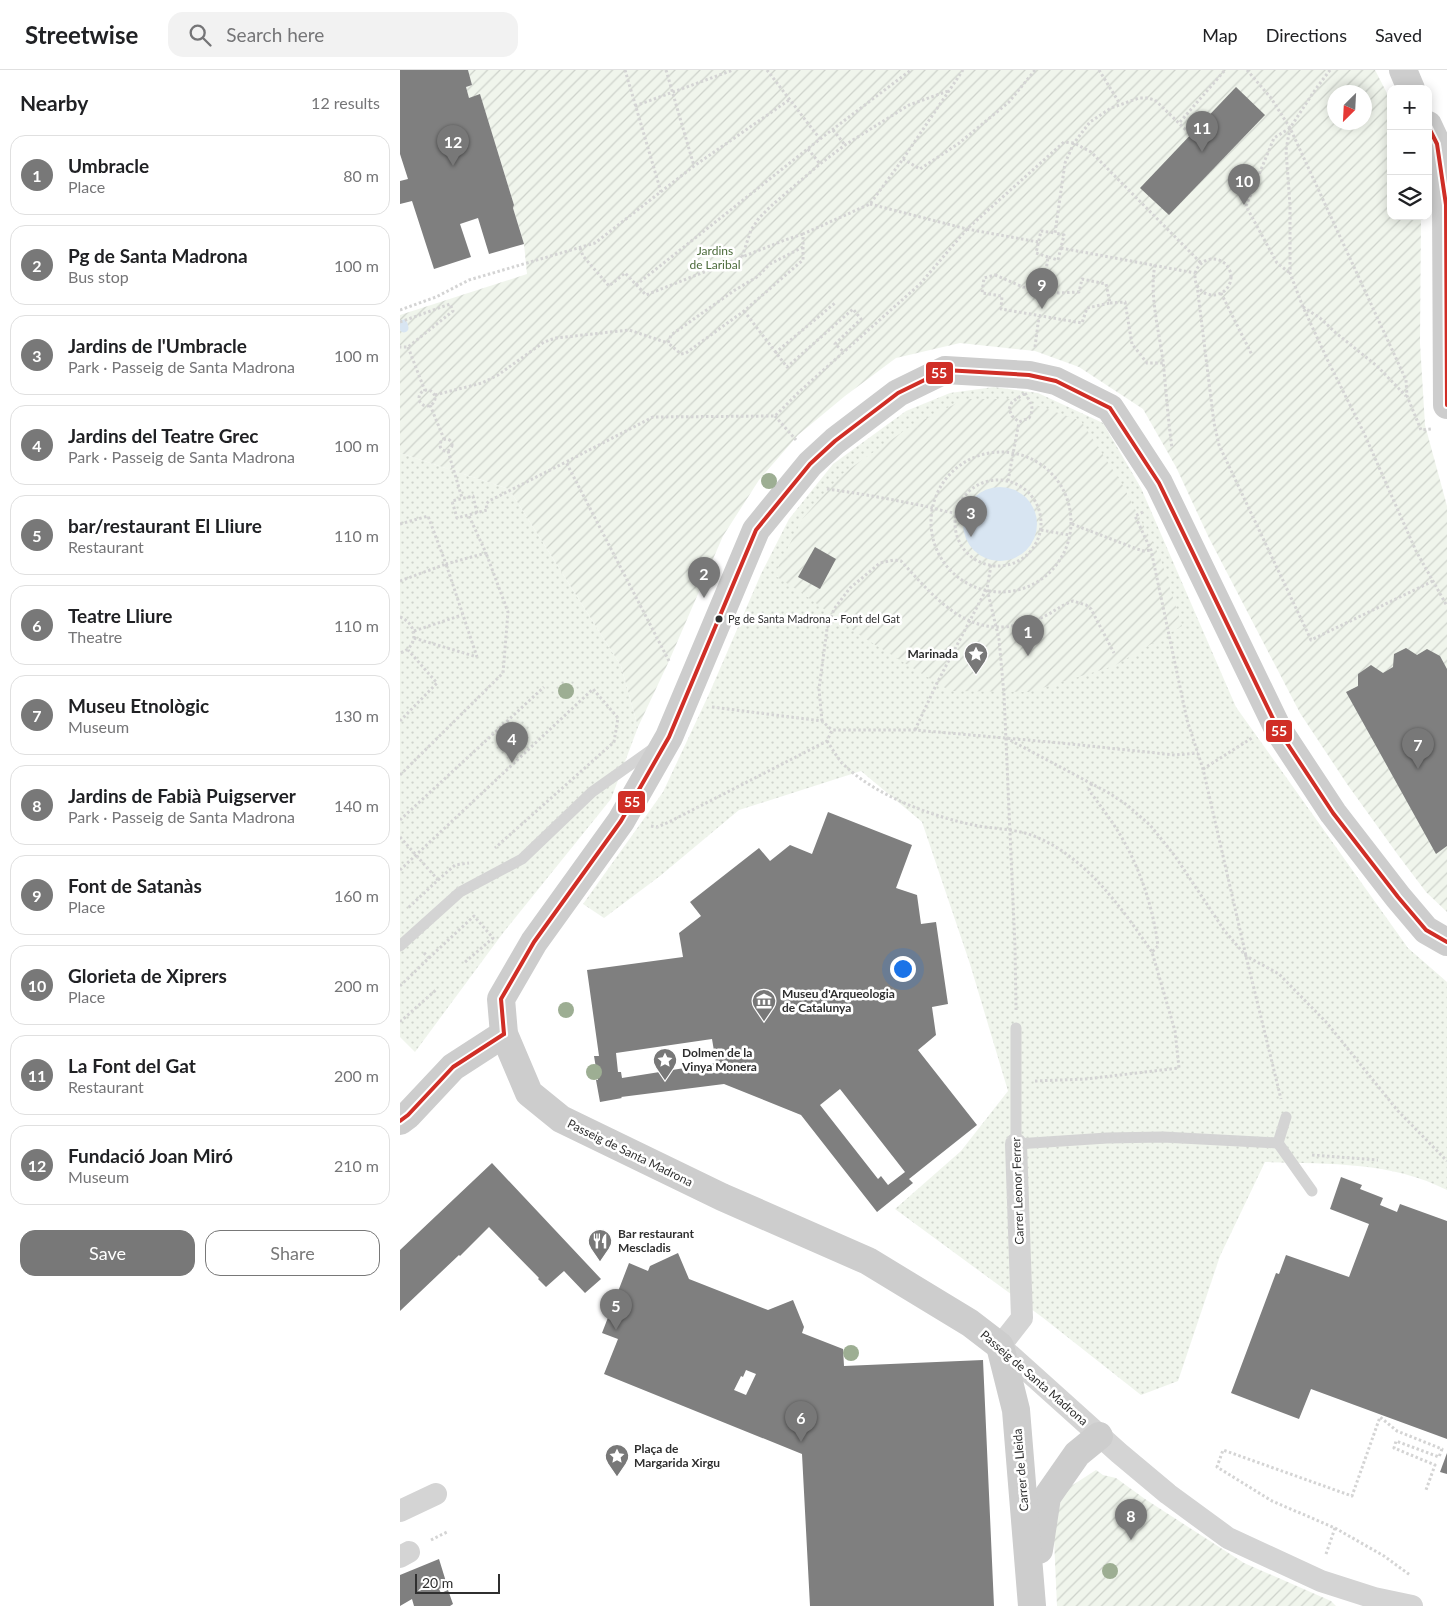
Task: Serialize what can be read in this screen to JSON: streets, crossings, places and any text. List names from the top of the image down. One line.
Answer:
{"streets":{"street":["Passeig de Santa Madrona","Carrer Leonor Ferrer","Carrer de Lleida"]},"crossings":[["Passeig de Santa Madrona","Carrer Leonor Ferrer"],["Passeig de Santa Madrona","Carrer de Lleida"],["Carrer Leonor Ferrer","Carrer de Lleida"]],"parks":["Jardins de Laribal"],"places":{"other":["Pg de Santa Madrona - Font del Gat"],"place":["Marinada","Dolmen de la Vinya Monera","Plaça de Margarida Xirgu"],"museum":["Museu d'Arqueologia de Catalunya"],"restaurant":["Bar restaurant Mescladis"]},"lines":["transit line 55"],"scale_bar":"20 m","north":"bottom left","page":{"header":"Streetwise","search":"Search here","nav":["Map","Directions","Saved"],"heading":["Nearby","12 results"],"map_buttons":["+","−"],"pins":["11","12","10","9","3","2","1","4","7","5","6","8"],"list":[{"mark":"1","name":"Umbracle","note":"Place","value":"80 m"},{"mark":"2","name":"Pg de Santa Madrona","note":"Bus stop","value":"100 m"},{"mark":"3","name":"Jardins de l'Umbracle","note":"Park · Passeig de Santa Madrona","value":"100 m"},{"mark":"4","name":"Jardins del Teatre Grec","note":"Park · Passeig de Santa Madrona","value":"100 m"},{"mark":"5","name":"bar/restaurant El Lliure","note":"Restaurant","value":"110 m"},{"mark":"6","name":"Teatre Lliure","note":"Theatre","value":"110 m"},{"mark":"7","name":"Museu Etnològic","note":"Museum","value":"130 m"},{"mark":"8","name":"Jardins de Fabià Puigserver","note":"Park · Passeig de Santa Madrona","value":"140 m"},{"mark":"9","name":"Font de Satanàs","note":"Place","value":"160 m"},{"mark":"10","name":"Glorieta de Xiprers","note":"Place","value":"200 m"},{"mark":"11","name":"La Font del Gat","note":"Restaurant","value":"200 m"},{"mark":"12","name":"Fundació Joan Miró","note":"Museum","value":"210 m"}],"buttons":["Save","Share"],"scale":"20 m"}}
